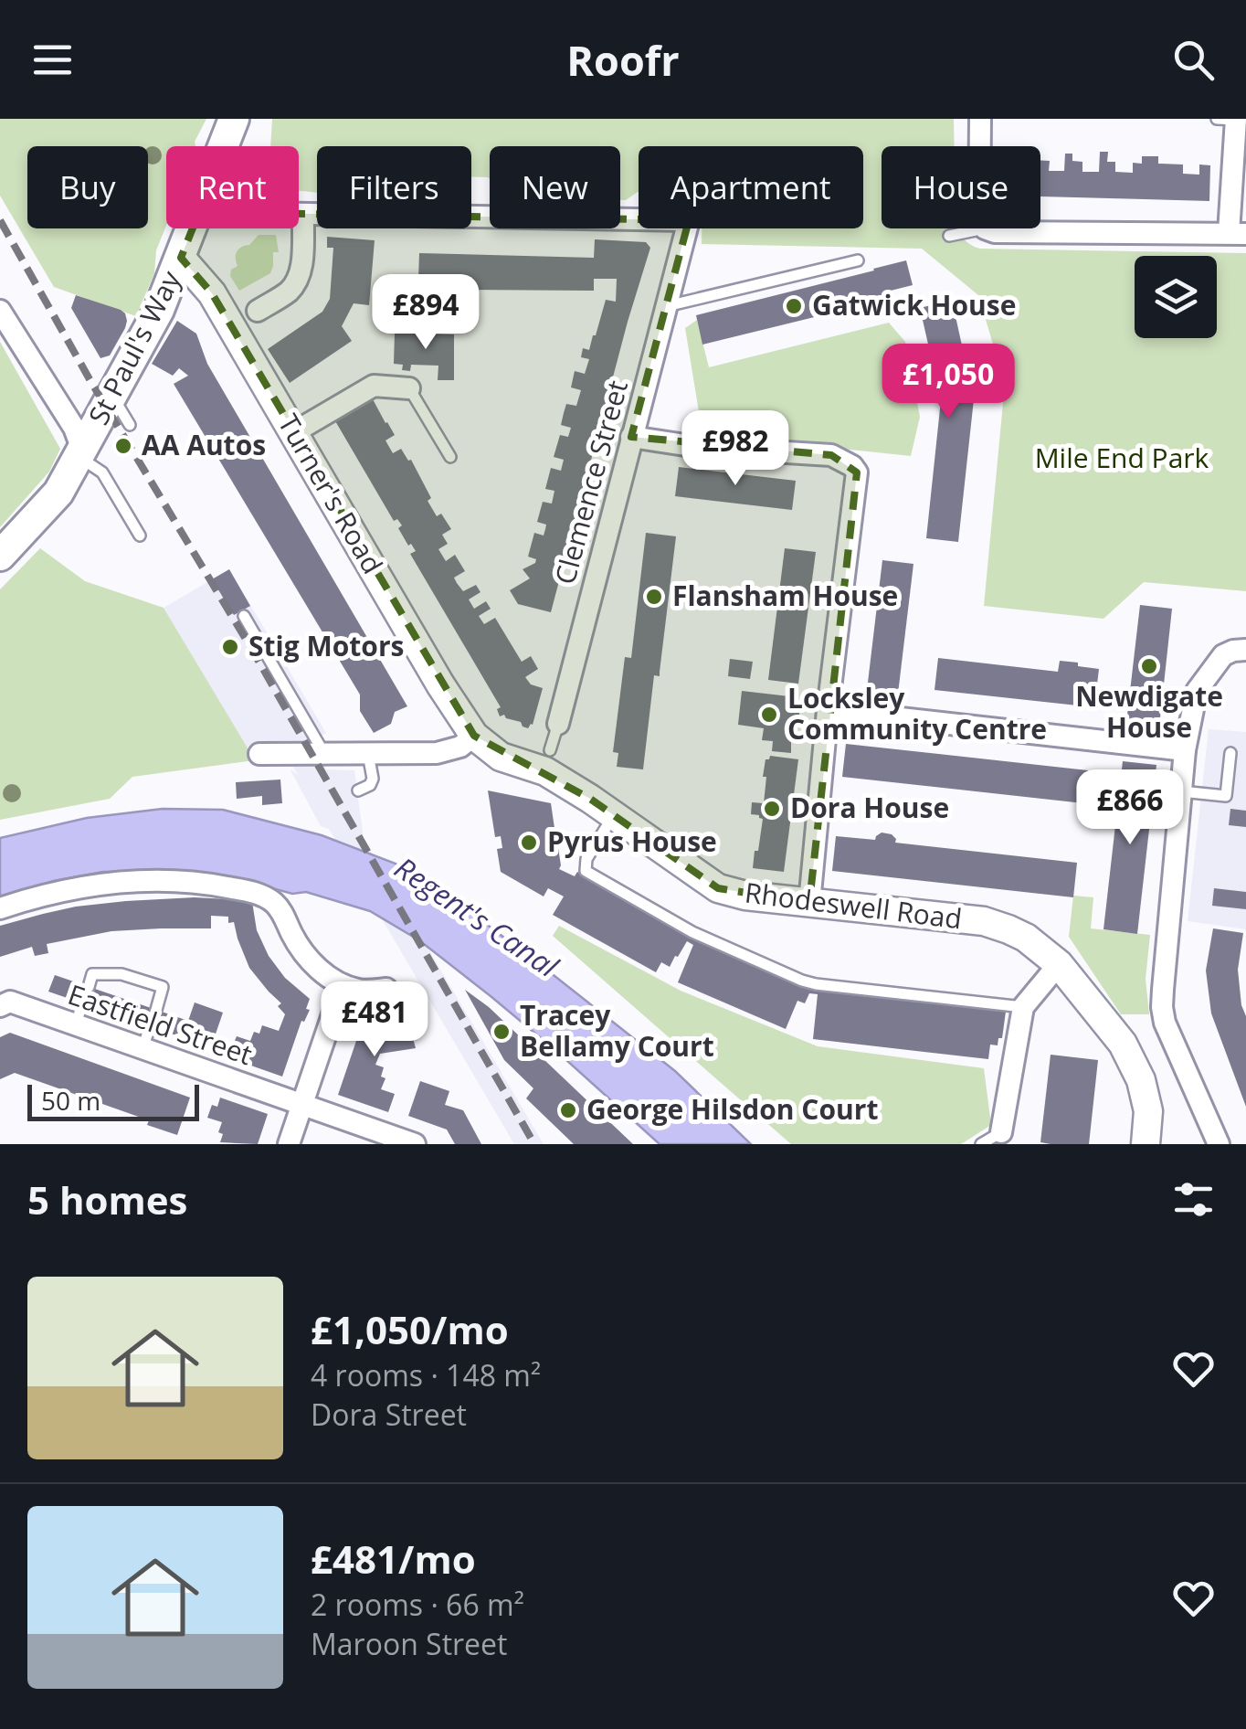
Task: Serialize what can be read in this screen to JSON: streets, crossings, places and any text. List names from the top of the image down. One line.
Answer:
{"streets":{"main road":["St Paul's Way"],"street":["Clemence Street","Turner's Road","Rhodeswell Road","Eastfield Street"]},"crossings":[["St Paul's Way","Turner's Road"],["Clemence Street","Rhodeswell Road"],["Turner's Road","Rhodeswell Road"]],"water":["Regent's Canal"],"parks":["Mile End Park"],"places":["Gatwick House","AA Autos","Flansham House","Stig Motors","Newdigate House","Locksley Community Centre","Dora House","Pyrus House","Tracey Bellamy Court","George Hilsdon Court"],"scale_bar":"50 m","page":{"header":"Roofr","chip":["Buy","Rent","Filters","New","Apartment","House"],"price":["£894","£1,050","£982","£866","£481"],"scale":"50 m","heading":"5 homes","list":[{"name":"£1,050/mo","note":"4 rooms · 148 m² · Dora Street"},{"name":"£481/mo","note":"2 rooms · 66 m² · Maroon Street"}]}}
